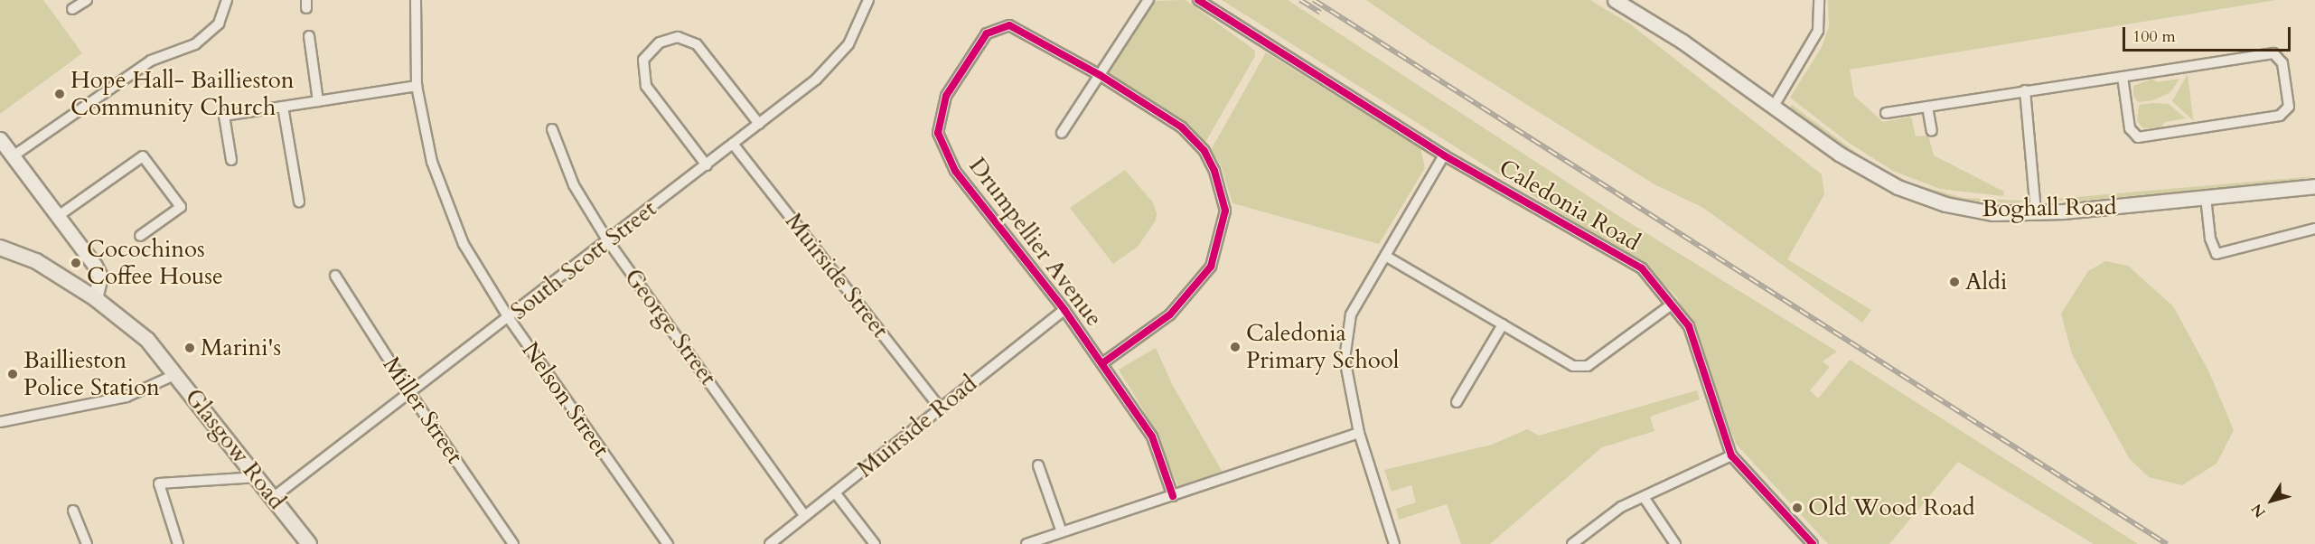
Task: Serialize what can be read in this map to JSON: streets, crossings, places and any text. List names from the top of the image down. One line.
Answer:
{"streets":{"main road":["Glasgow Road"],"street":["Caledonia Road","Boghall Road","Drumpellier Avenue","South Scott Street","Muirside Street","George Street","Nelson Street","Miller Street","Muirside Road"]},"crossings":[["Drumpellier Avenue","Muirside Road"],["South Scott Street","Muirside Street"],["South Scott Street","George Street"],["South Scott Street","Nelson Street"],["South Scott Street","Miller Street"],["South Scott Street","Glasgow Road"],["Muirside Street","Muirside Road"],["George Street","Muirside Road"]],"places":["Hope Hall- Baillieston Community Church","Cocochinos Coffee House","Aldi","Caledonia Primary School","Marini's","Baillieston Police Station","Old Wood Road"],"scale_bar":"100 m","north":"bottom left"}
